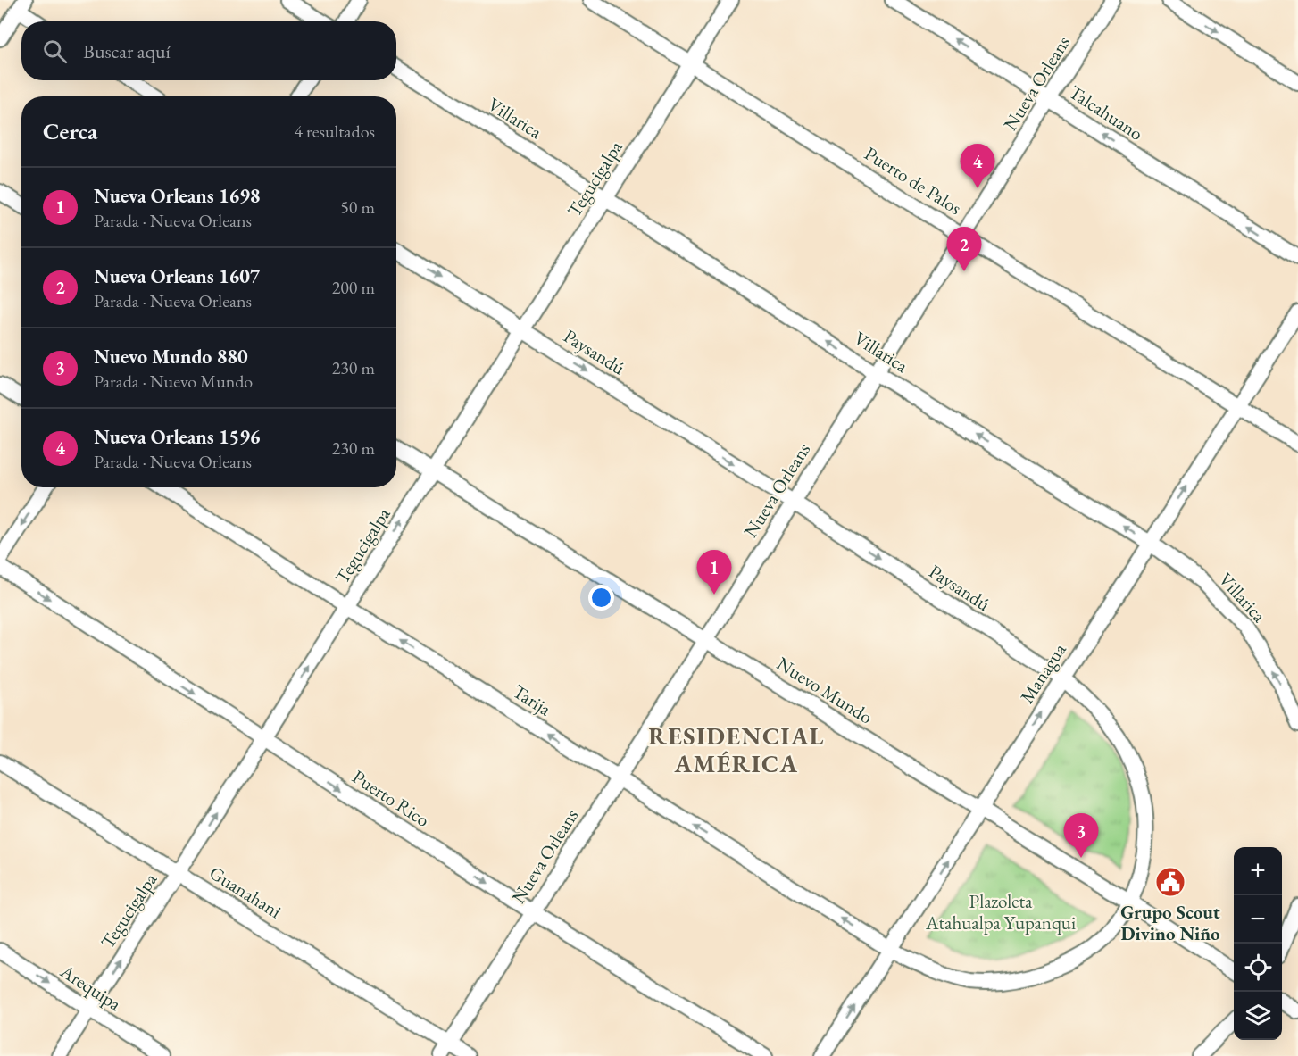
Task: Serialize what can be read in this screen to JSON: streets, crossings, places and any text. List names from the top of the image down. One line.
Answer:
{"streets":{"street":["Nueva Orleans","Talcahuano","Villarica","Tegucigalpa","Puerto de Palos","Paysandú","Managua","Nuevo Mundo","Tarija","Puerto Rico","Guanahani","Arequipa"]},"crossings":[["Nueva Orleans","Talcahuano"],["Nueva Orleans","Villarica"],["Nueva Orleans","Puerto de Palos"],["Nueva Orleans","Paysandú"],["Nueva Orleans","Nuevo Mundo"],["Nueva Orleans","Tarija"],["Nueva Orleans","Puerto Rico"],["Nueva Orleans","Guanahani"],["Villarica","Tegucigalpa"],["Villarica","Managua"],["Tegucigalpa","Puerto de Palos"],["Tegucigalpa","Paysandú"],["Tegucigalpa","Nuevo Mundo"],["Tegucigalpa","Tarija"],["Tegucigalpa","Puerto Rico"],["Tegucigalpa","Guanahani"],["Tegucigalpa","Arequipa"],["Puerto de Palos","Managua"],["Paysandú","Managua"],["Paysandú","Nuevo Mundo"],["Paysandú","Tarija"],["Managua","Nuevo Mundo"],["Managua","Tarija"]],"one_way":["Talcahuano","Villarica","Tegucigalpa","Paysandú","Managua","Tarija","Puerto Rico","Arequipa"],"districts":["RESIDENCIAL AMÉRICA"],"parks":["Plazoleta Atahualpa Yupanqui"],"places":{"public building":["Grupo Scout Divino Niño"]},"page":{"search":"Buscar aquí","heading":["Cerca","4 resultados"],"pins":["4","2","1","3"],"list":[{"mark":"1","name":"Nueva Orleans 1698","note":"Parada · Nueva Orleans","value":"50 m"},{"mark":"2","name":"Nueva Orleans 1607","note":"Parada · Nueva Orleans","value":"200 m"},{"mark":"3","name":"Nuevo Mundo 880","note":"Parada · Nuevo Mundo","value":"230 m"},{"mark":"4","name":"Nueva Orleans 1596","note":"Parada · Nueva Orleans","value":"230 m"}],"map_buttons":["+","−"]}}
